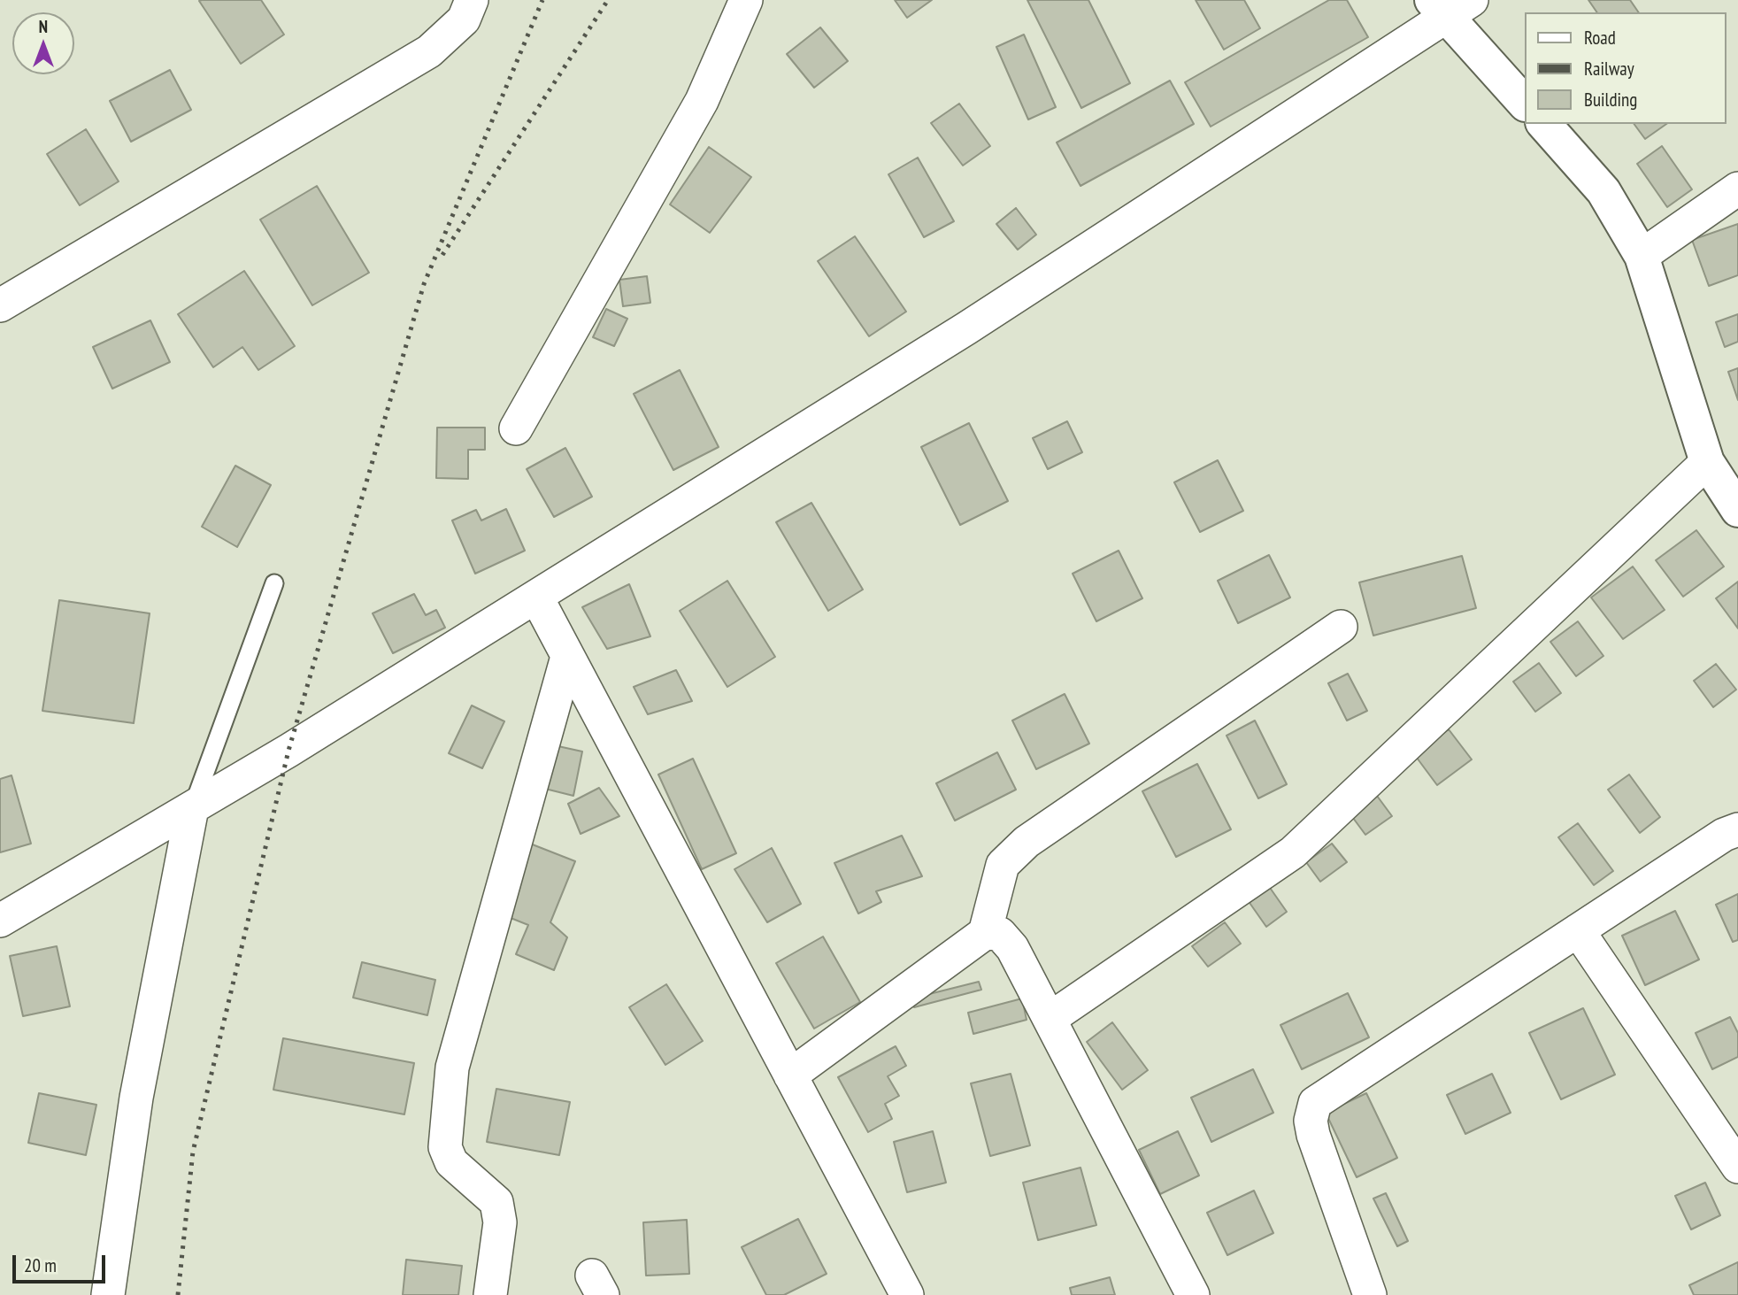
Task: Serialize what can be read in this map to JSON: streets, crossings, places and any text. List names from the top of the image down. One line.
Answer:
{"legend":["Road","Railway","Building"],"scale_bar":"20 m","north":"top"}
